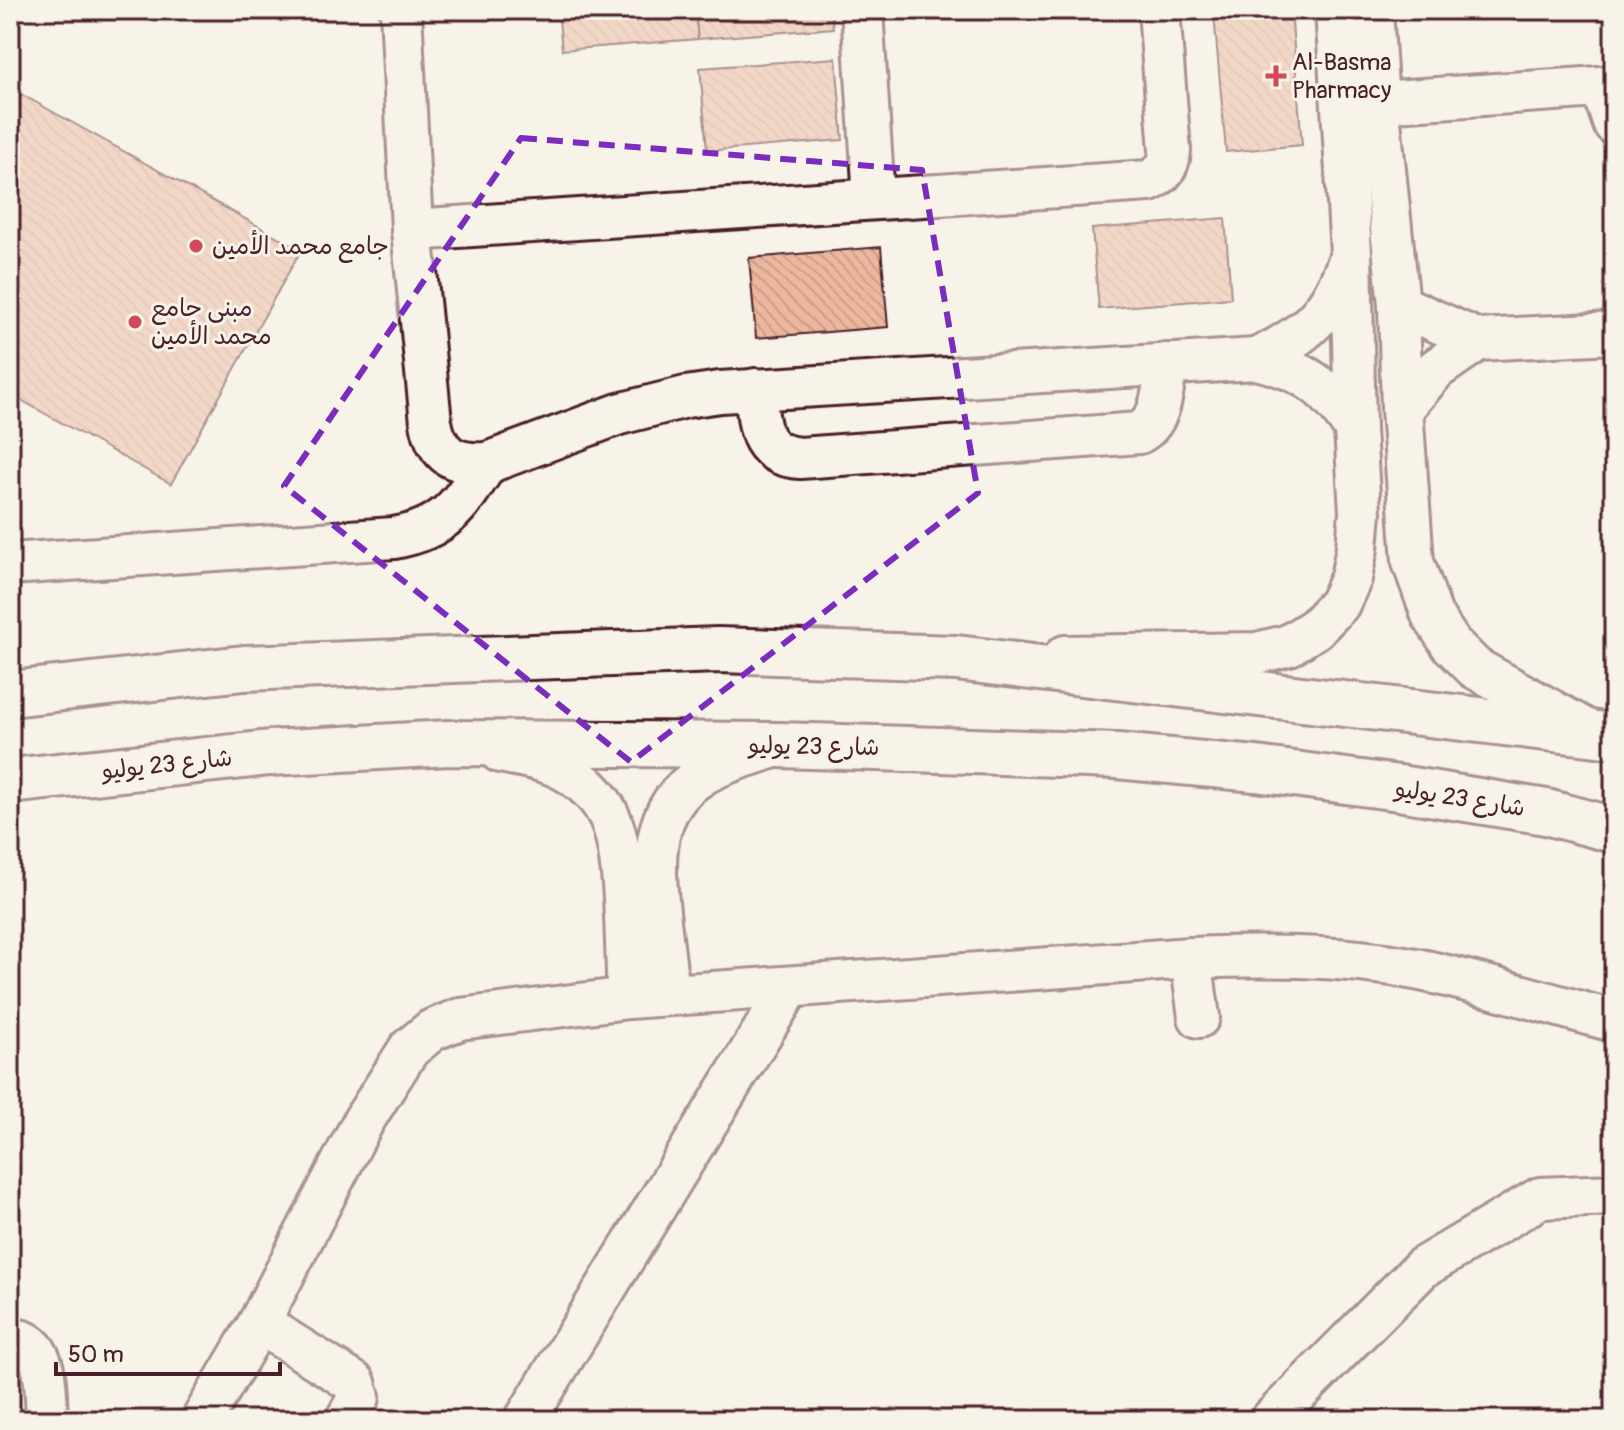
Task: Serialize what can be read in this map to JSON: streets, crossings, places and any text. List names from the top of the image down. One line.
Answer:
{"streets":{"main road":["شارع 23 يوليو"]},"places":{"health":["Al-Basma Pharmacy"],"other":["جامع محمد الأمين","مبنى جامع محمد الأمين"]},"scale_bar":"50 m"}
